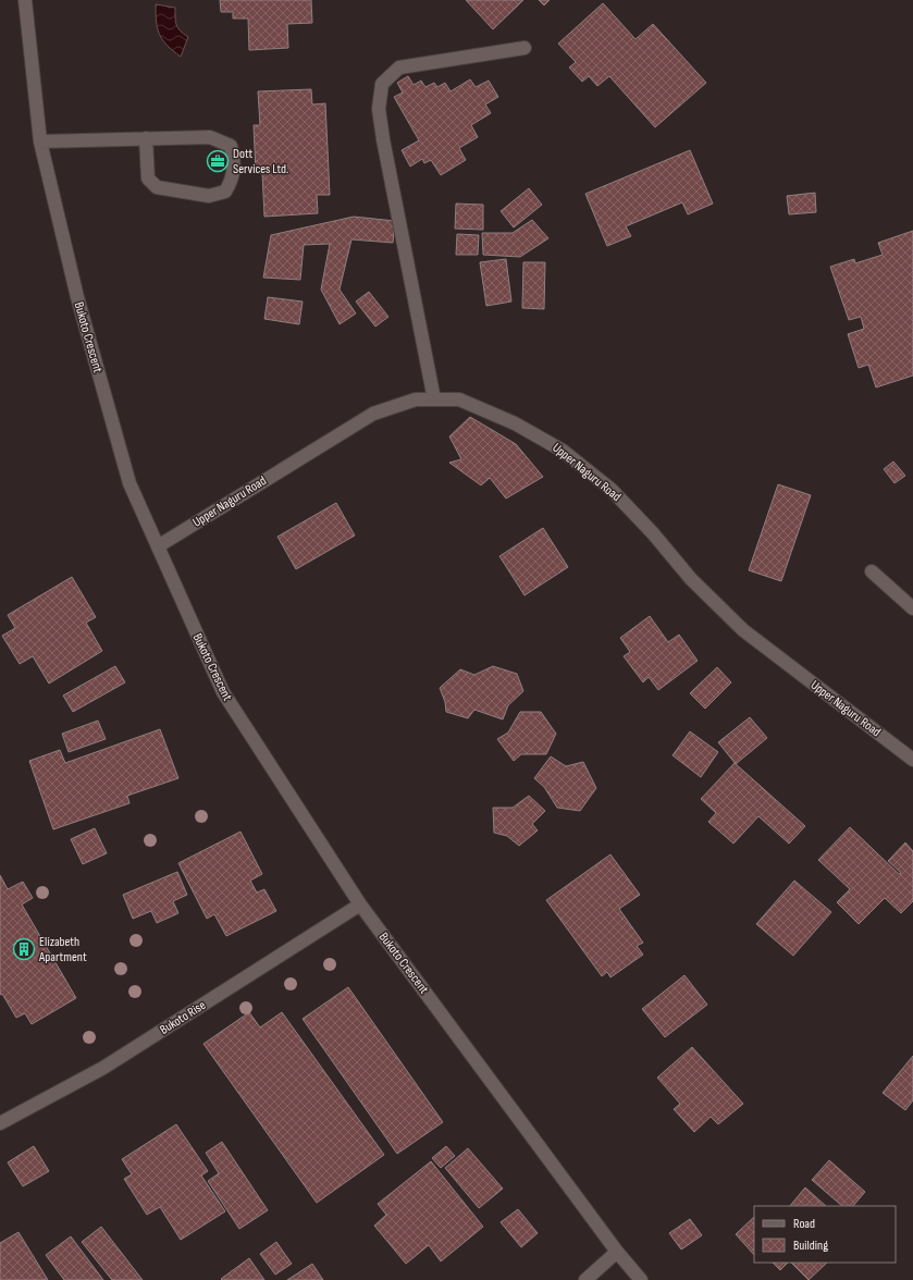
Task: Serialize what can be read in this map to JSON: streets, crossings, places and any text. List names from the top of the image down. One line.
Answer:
{"streets":{"street":["Bukoto Crescent","Upper Naguru Road","Bukoto Rise"]},"crossings":[["Bukoto Crescent","Upper Naguru Road"],["Bukoto Crescent","Bukoto Rise"]],"places":{"office":["Dott Services Ltd."],"building":["Elizabeth Apartment"]},"legend":["Road","Building"]}
